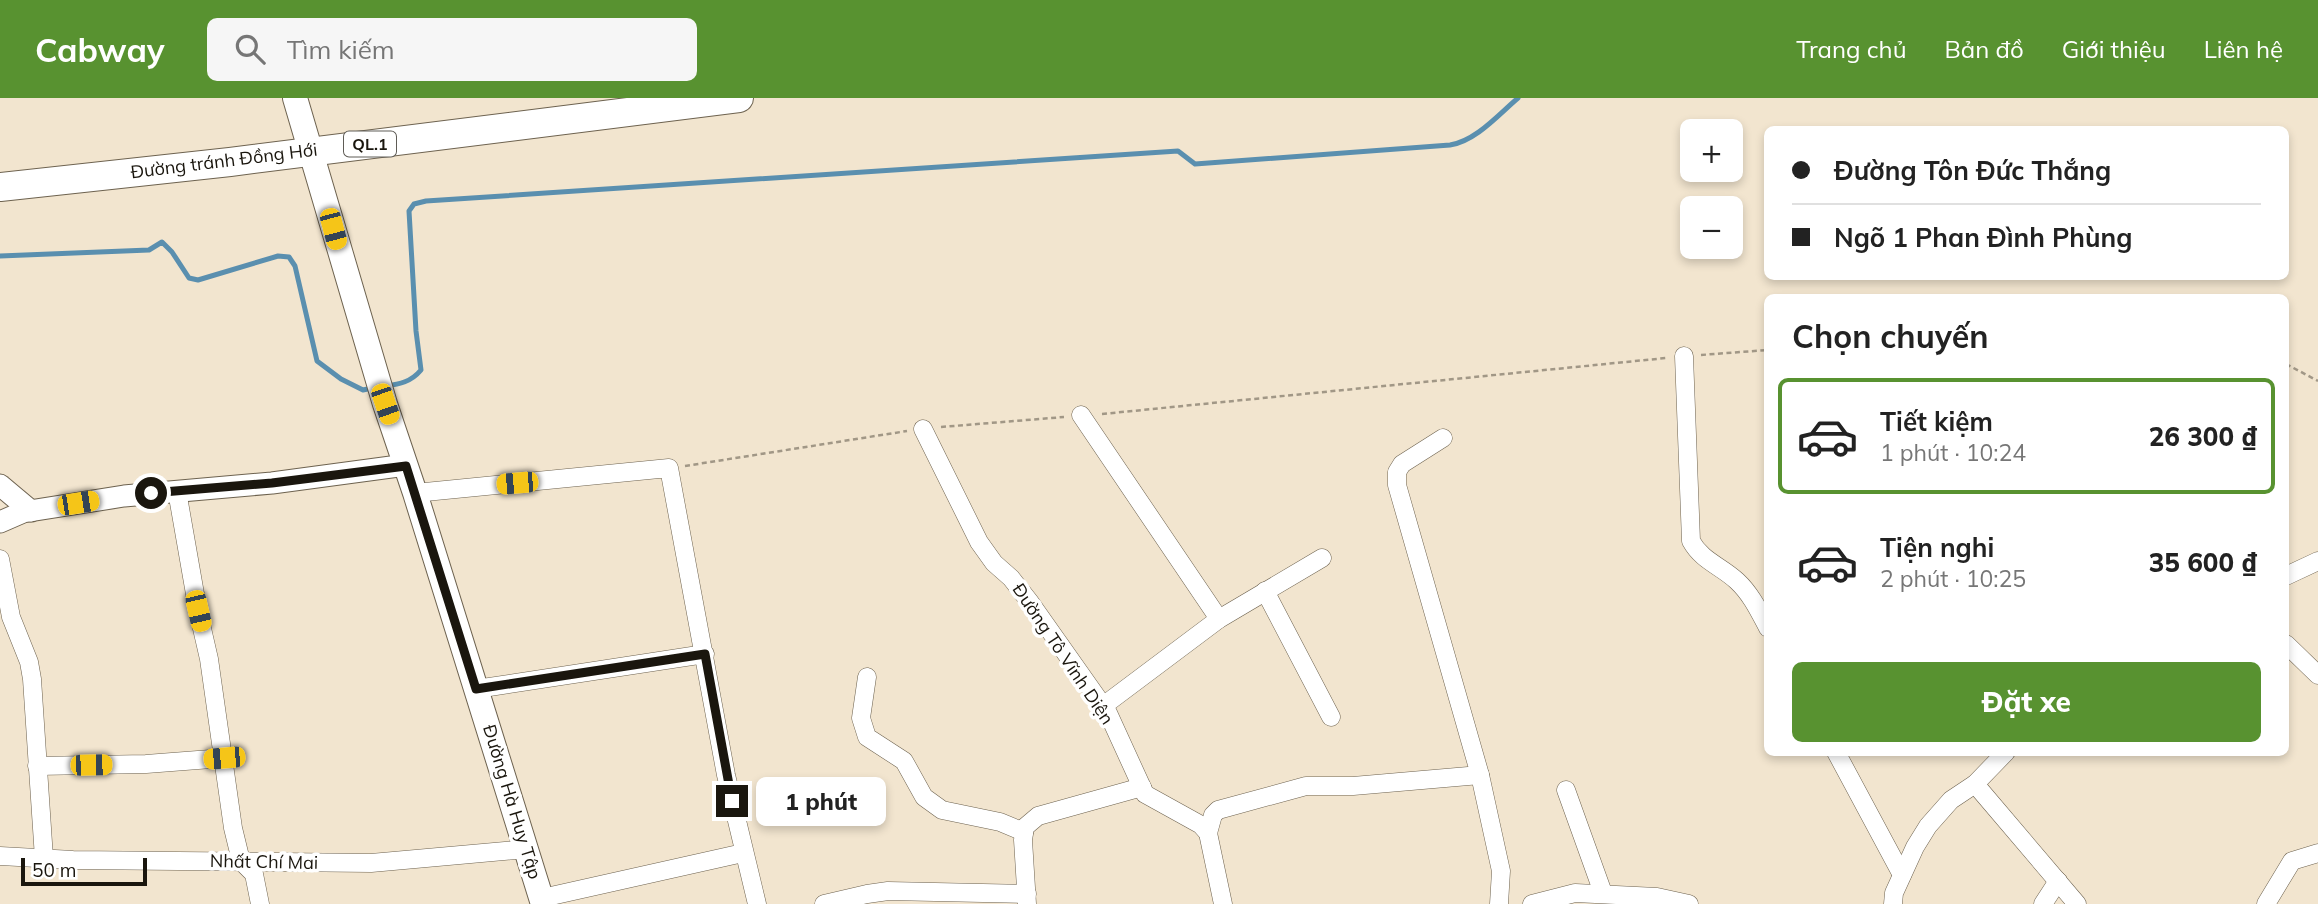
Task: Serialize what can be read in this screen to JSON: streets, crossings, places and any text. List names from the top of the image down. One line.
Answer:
{"streets":{"highway":["QL.1","Đường tránh Đồng Hới"],"main road":["Đường Hà Huy Tập"],"street":["Đường Tô Vĩnh Diện","Nhất Chí Mai"]},"crossings":[["Đường tránh Đồng Hới","Đường Hà Huy Tập"],["Đường Hà Huy Tập","Nhất Chí Mai"]],"scale_bar":"50 m","page":{"header":"Cabway","search":"Tìm kiếm","nav":["Trang chủ","Bản đồ","Giới thiệu","Liên hệ"],"map_buttons":["+","−"],"banner":["Đường Tôn Đức Thắng","Ngõ 1 Phan Đình Phùng"],"heading":"Chọn chuyến","list":[{"name":"Tiết kiệm","note":"1 phút · 10:24","value":"26 300 ₫"},{"name":"Tiện nghi","note":"2 phút · 10:25","value":"35 600 ₫"}],"buttons":"Đặt xe","bubble":"1 phút","scale":"50 m"}}
